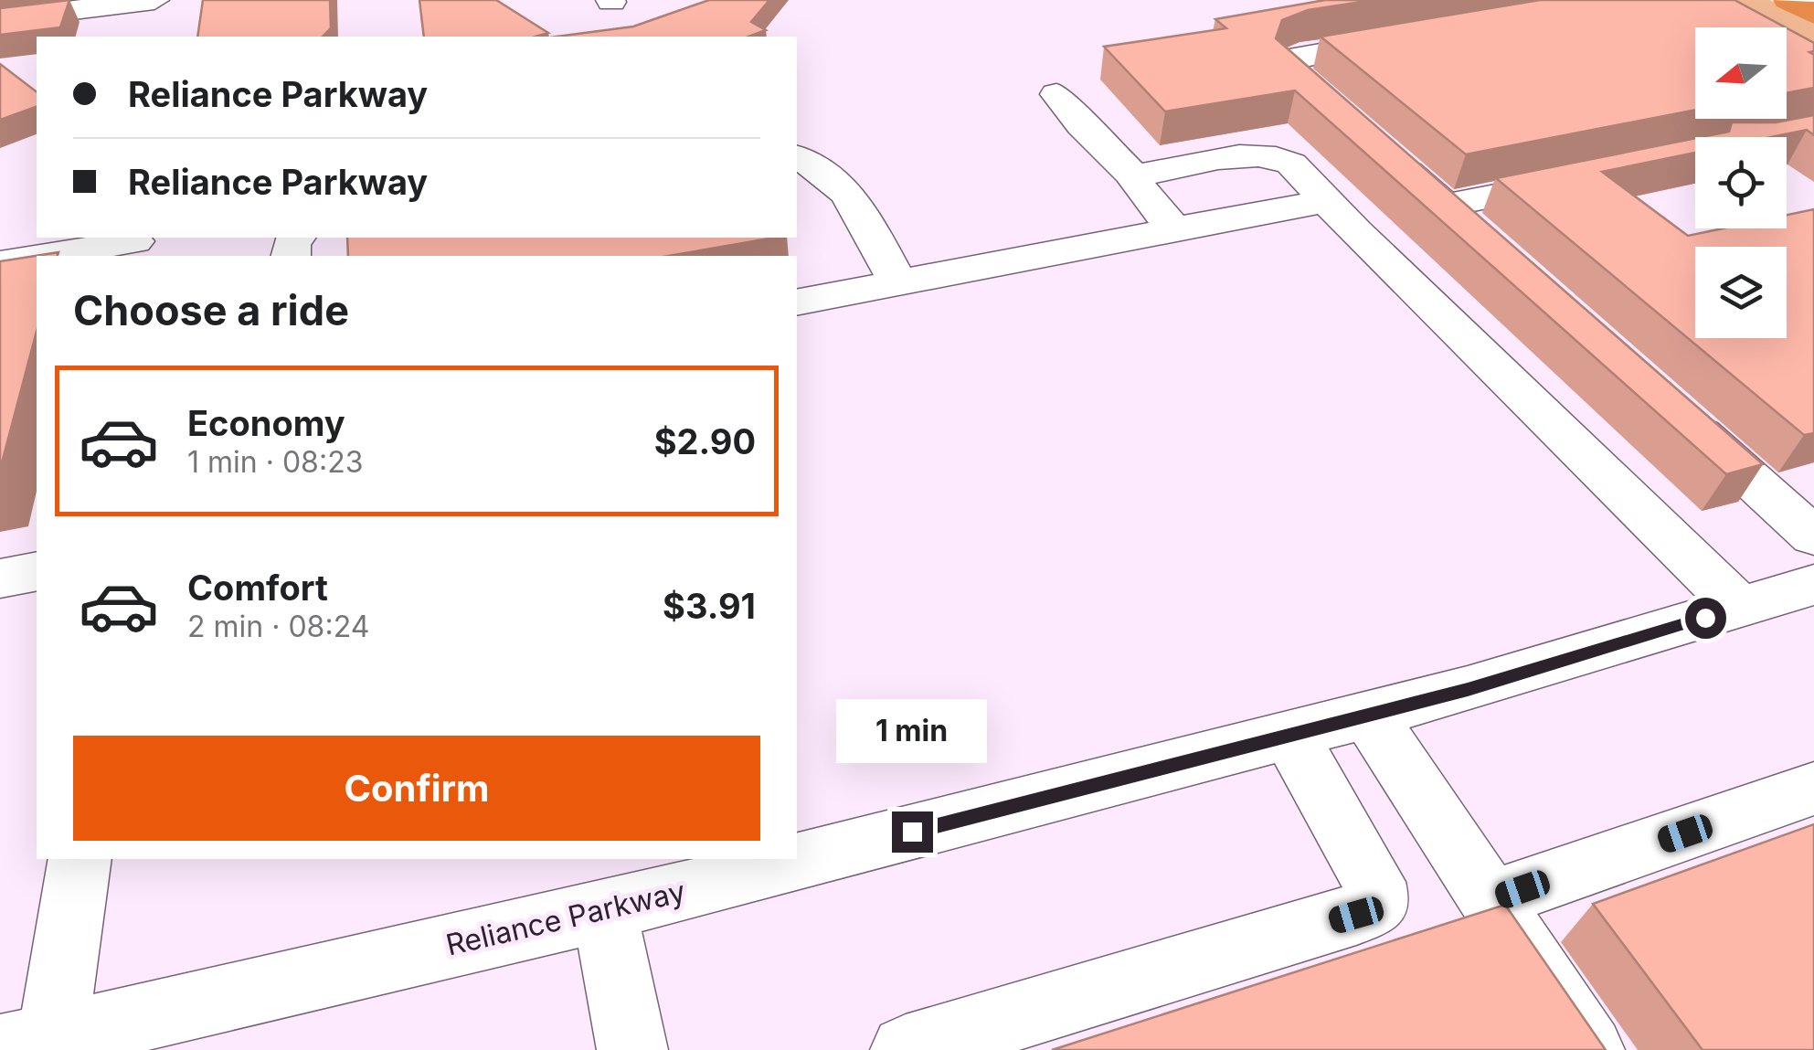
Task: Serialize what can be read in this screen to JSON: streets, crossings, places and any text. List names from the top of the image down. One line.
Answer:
{"streets":{"street":["Reliance Parkway"]},"north":"left","page":{"banner":["Reliance Parkway","Reliance Parkway"],"heading":"Choose a ride","list":[{"name":"Economy","note":"1 min · 08:23","value":"$2.90"},{"name":"Comfort","note":"2 min · 08:24","value":"$3.91"}],"bubble":"1 min","buttons":"Confirm"}}
